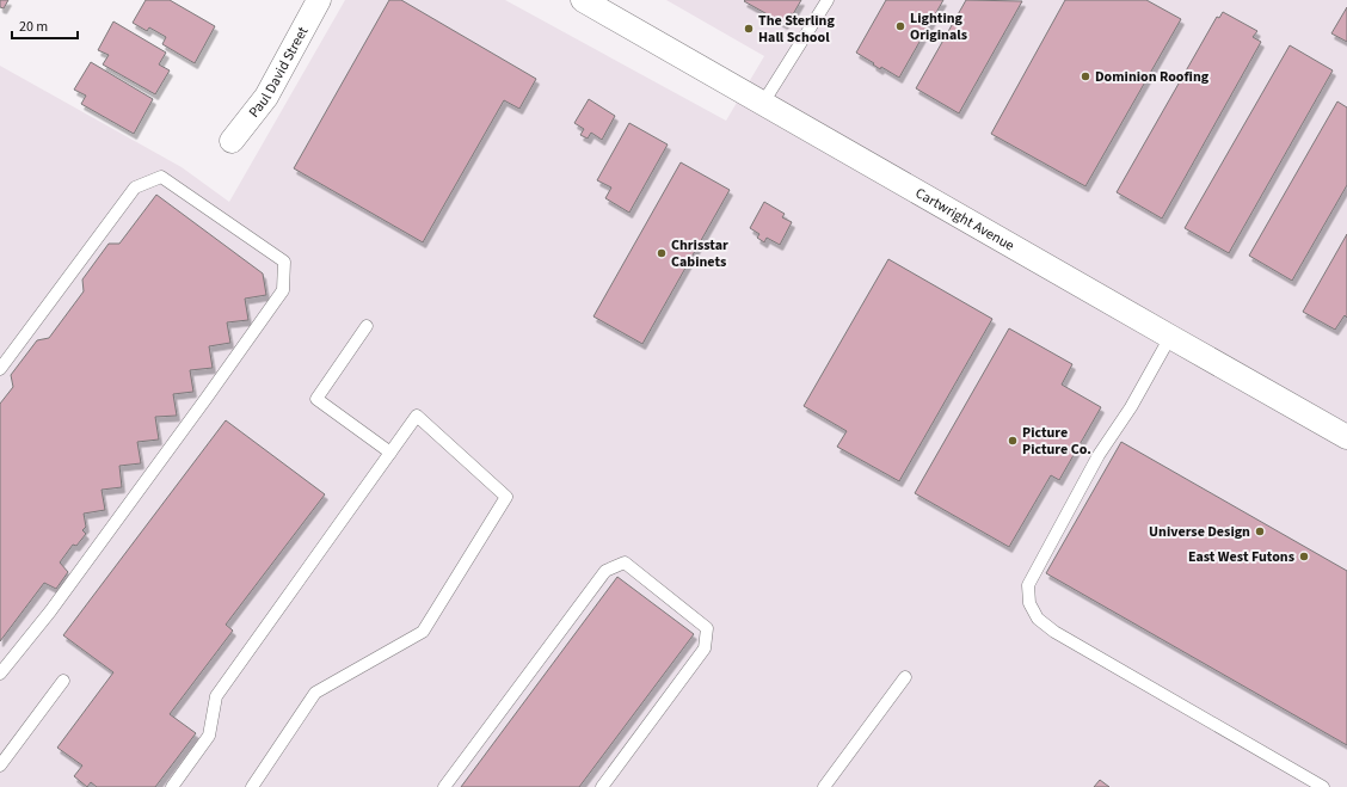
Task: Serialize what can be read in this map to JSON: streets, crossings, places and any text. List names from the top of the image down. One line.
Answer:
{"streets":{"street":["Paul David Street","Cartwright Avenue"]},"places":["Lighting Originals","The Sterling Hall School","Dominion Roofing","Chrisstar Cabinets","Picture Picture Co.","Universe Design","East West Futons"],"scale_bar":"20 m"}
